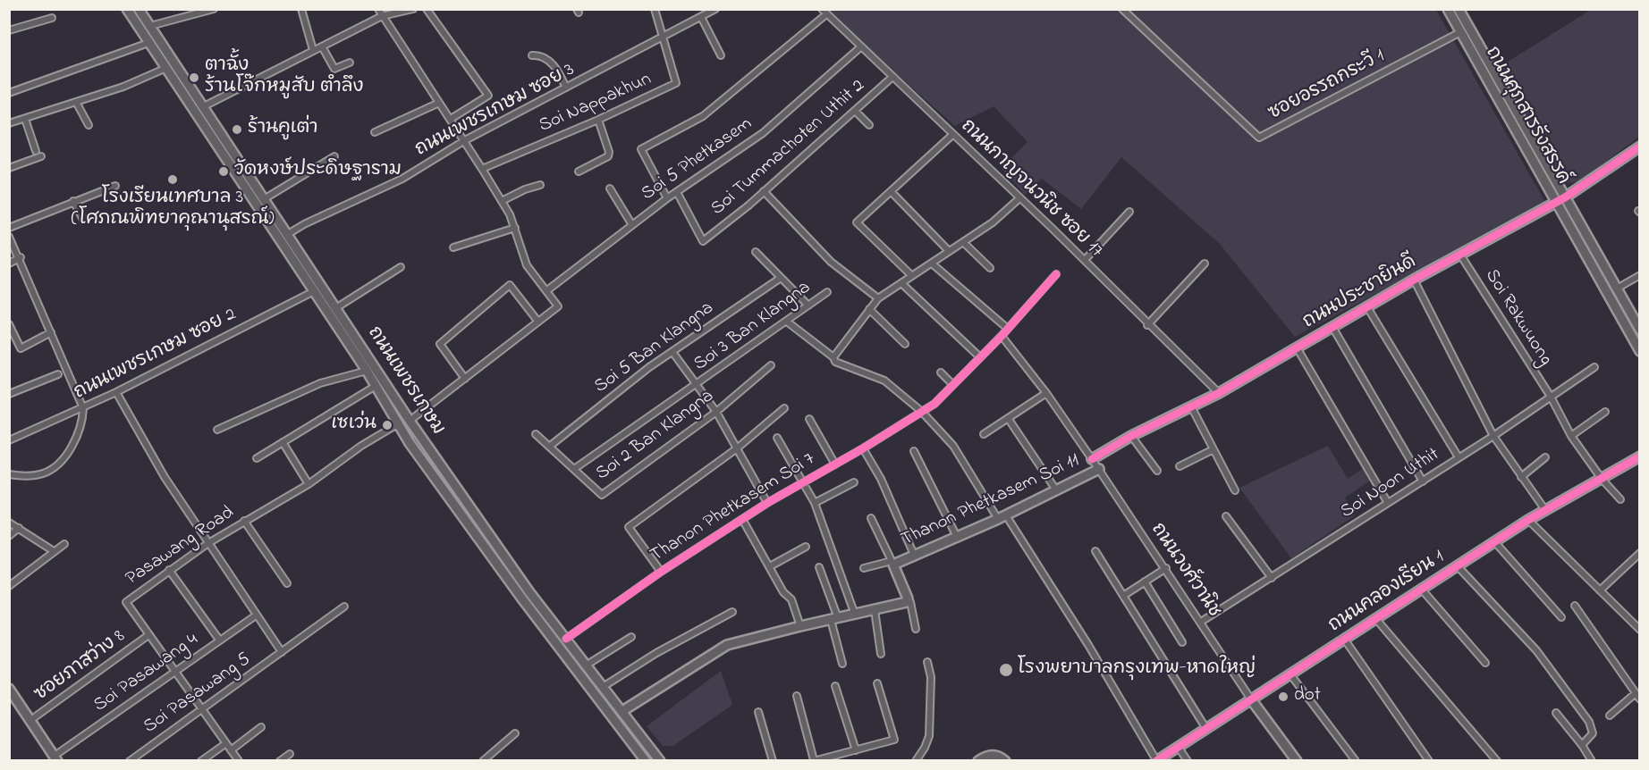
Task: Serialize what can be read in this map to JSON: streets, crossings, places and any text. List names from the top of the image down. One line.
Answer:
{"streets":{"street":["ซอยอรรถกระวี 1","Soi Nappakhun","ถนนเพชรเกษม ซอย 3","ถนนศุภสารรังสรรค์","Soi Tummachoten Uthit 2","Soi 5 Phetkasem","ถนนกาญจนวนิช ซอย 17","ถนนประชายินดี","Soi Rakwuong","Soi 3 Ban Klangna","Soi 5 Ban Klangna","ถนนเพชรเกษม ซอย 2","ถนนเพชรเกษม","Soi 2 Ban Klangna","Soi Noon Uthit","Thanon Phetkasem Soi 11","Thanon Phetkasem Soi 7","Pasawang Road","ถนนวงศ์วานิช","ถนนคลองเรียน 1","ซอยภาสว่าง 8","Soi Pasawang 4","Soi Pasawang 5"]},"crossings":[["ซอยอรรถกระวี 1","ถนนศุภสารรังสรรค์"],["Soi Nappakhun","ถนนเพชรเกษม ซอย 3"],["ถนนเพชรเกษม ซอย 3","ถนนเพชรเกษม"],["ถนนศุภสารรังสรรค์","ถนนประชายินดี"],["Soi Tummachoten Uthit 2","Soi 5 Phetkasem"],["Soi Tummachoten Uthit 2","ถนนกาญจนวนิช ซอย 17"],["Soi 5 Phetkasem","ถนนกาญจนวนิช ซอย 17"],["ถนนกาญจนวนิช ซอย 17","ถนนประชายินดี"],["ถนนประชายินดี","Soi Rakwuong"],["ถนนประชายินดี","ถนนวงศ์วานิช"],["Soi Rakwuong","Soi Noon Uthit"],["Soi Rakwuong","ถนนคลองเรียน 1"],["Soi 3 Ban Klangna","Soi 2 Ban Klangna"],["Soi 5 Ban Klangna","Soi 2 Ban Klangna"],["ถนนเพชรเกษม ซอย 2","ถนนเพชรเกษม"],["ถนนเพชรเกษม","Thanon Phetkasem Soi 7"],["ถนนเพชรเกษม","Pasawang Road"],["Soi Noon Uthit","ถนนวงศ์วานิช"],["Thanon Phetkasem Soi 11","ถนนวงศ์วานิช"],["Thanon Phetkasem Soi 7","ถนนวงศ์วานิช"],["Pasawang Road","ซอยภาสว่าง 8"],["Pasawang Road","Soi Pasawang 4"],["Pasawang Road","Soi Pasawang 5"],["ถนนวงศ์วานิช","ถนนคลองเรียน 1"]],"places":["ตาฉั้ง ร้านโจ๊กหมูสับ ตำลึง","ร้านคูเต่า","วัดหงษ์ประดิษฐาราม","โรงเรียนเทศบาล 3 (โศภณพิทยาคุณานุสรณ์)","เซเว่น","โรงพยาบาลกรุงเทพ-หาดใหญ่","dot"]}
